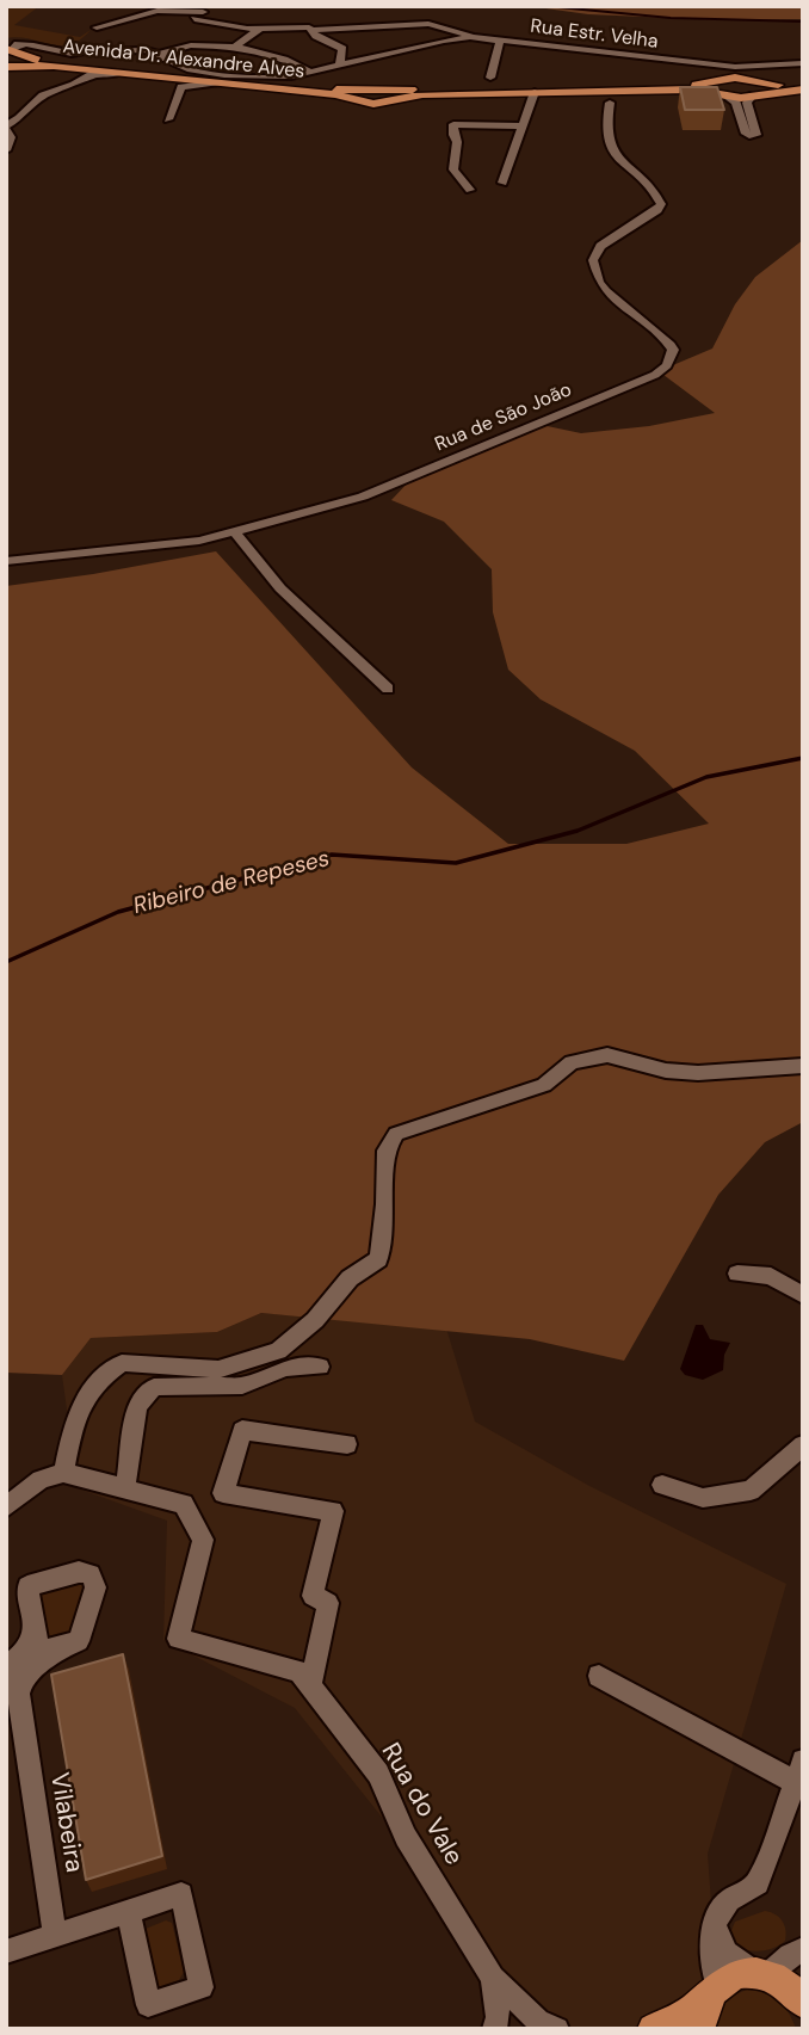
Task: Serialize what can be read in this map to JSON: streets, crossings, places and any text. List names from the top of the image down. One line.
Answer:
{"streets":{"main road":["Avenida Dr. Alexandre Alves"],"street":["Rua Estr. Velha","Rua de São João","Rua do Vale","Vilabeira"]},"crossings":[["Rua Estr. Velha","Avenida Dr. Alexandre Alves"]],"water":["Ribeiro de Repeses"]}
